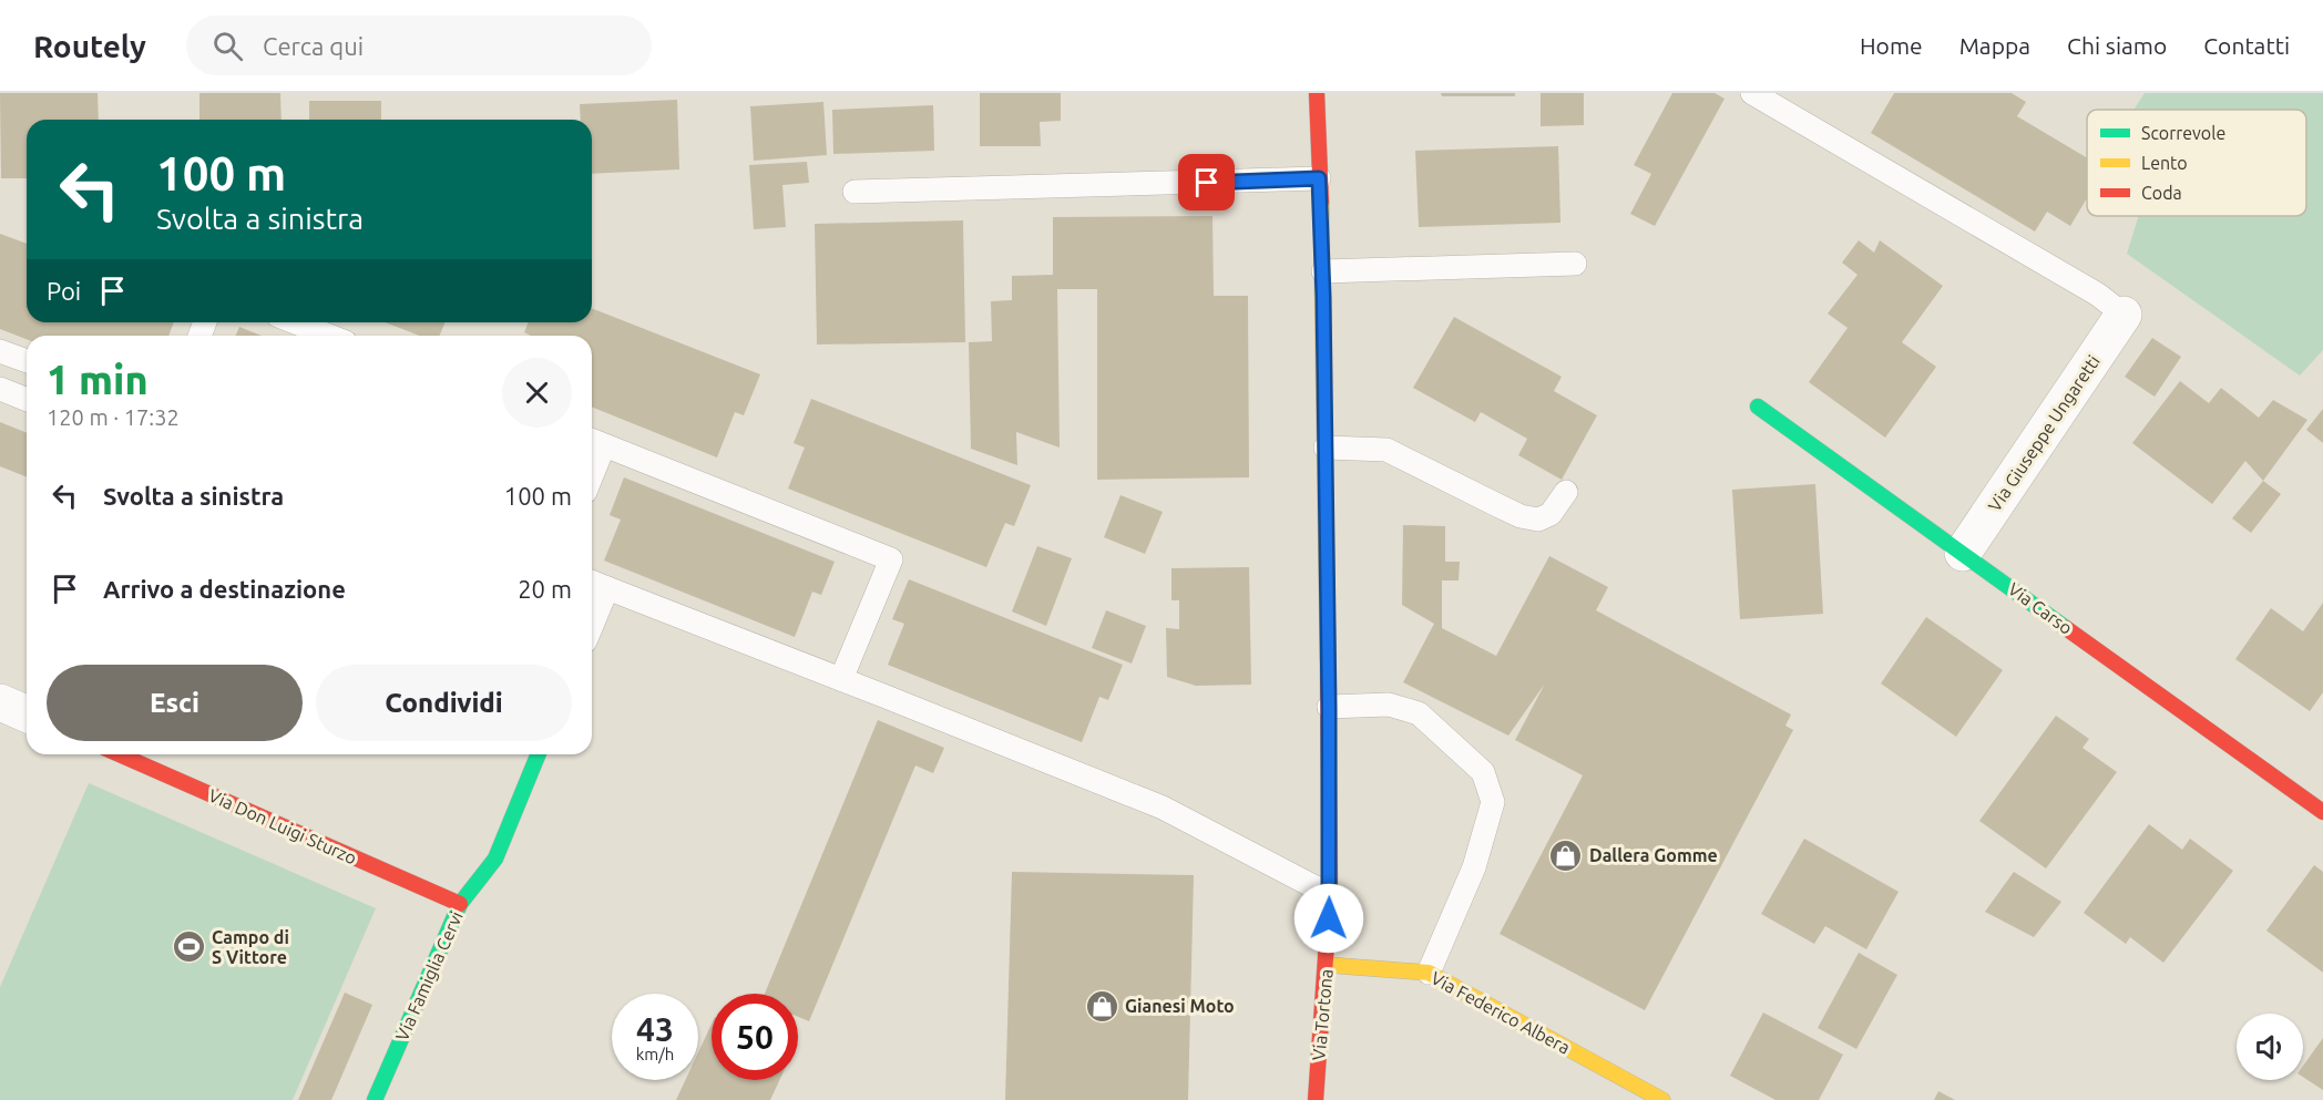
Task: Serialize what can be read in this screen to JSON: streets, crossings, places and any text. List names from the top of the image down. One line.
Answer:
{"streets":{"street":["Via Giuseppe Ungaretti","Via Carso","Via Don Luigi Sturzo","Via Famiglia Cervi","Via Federico Albera","Via Tortona"]},"crossings":[["Via Giuseppe Ungaretti","Via Carso"],["Via Don Luigi Sturzo","Via Famiglia Cervi"],["Via Federico Albera","Via Tortona"]],"places":{"shop":["Dallera Gomme","Gianesi Moto"],"sports":["Campo di S Vittore"]},"legend":["Scorrevole","Lento","Coda"],"page":{"header":"Routely","search":"Cerca qui","nav":["Home","Mappa","Chi siamo","Contatti"],"turn":["100 m","Svolta a sinistra"],"then":"Poi","heading":["1 min","120 m · 17:32"],"list":[{"name":"Svolta a sinistra","value":"100 m"},{"name":"Arrivo a destinazione","value":"20 m"}],"buttons":["Esci","Condividi"],"speed":"43 km/h","limit":"50"}}
